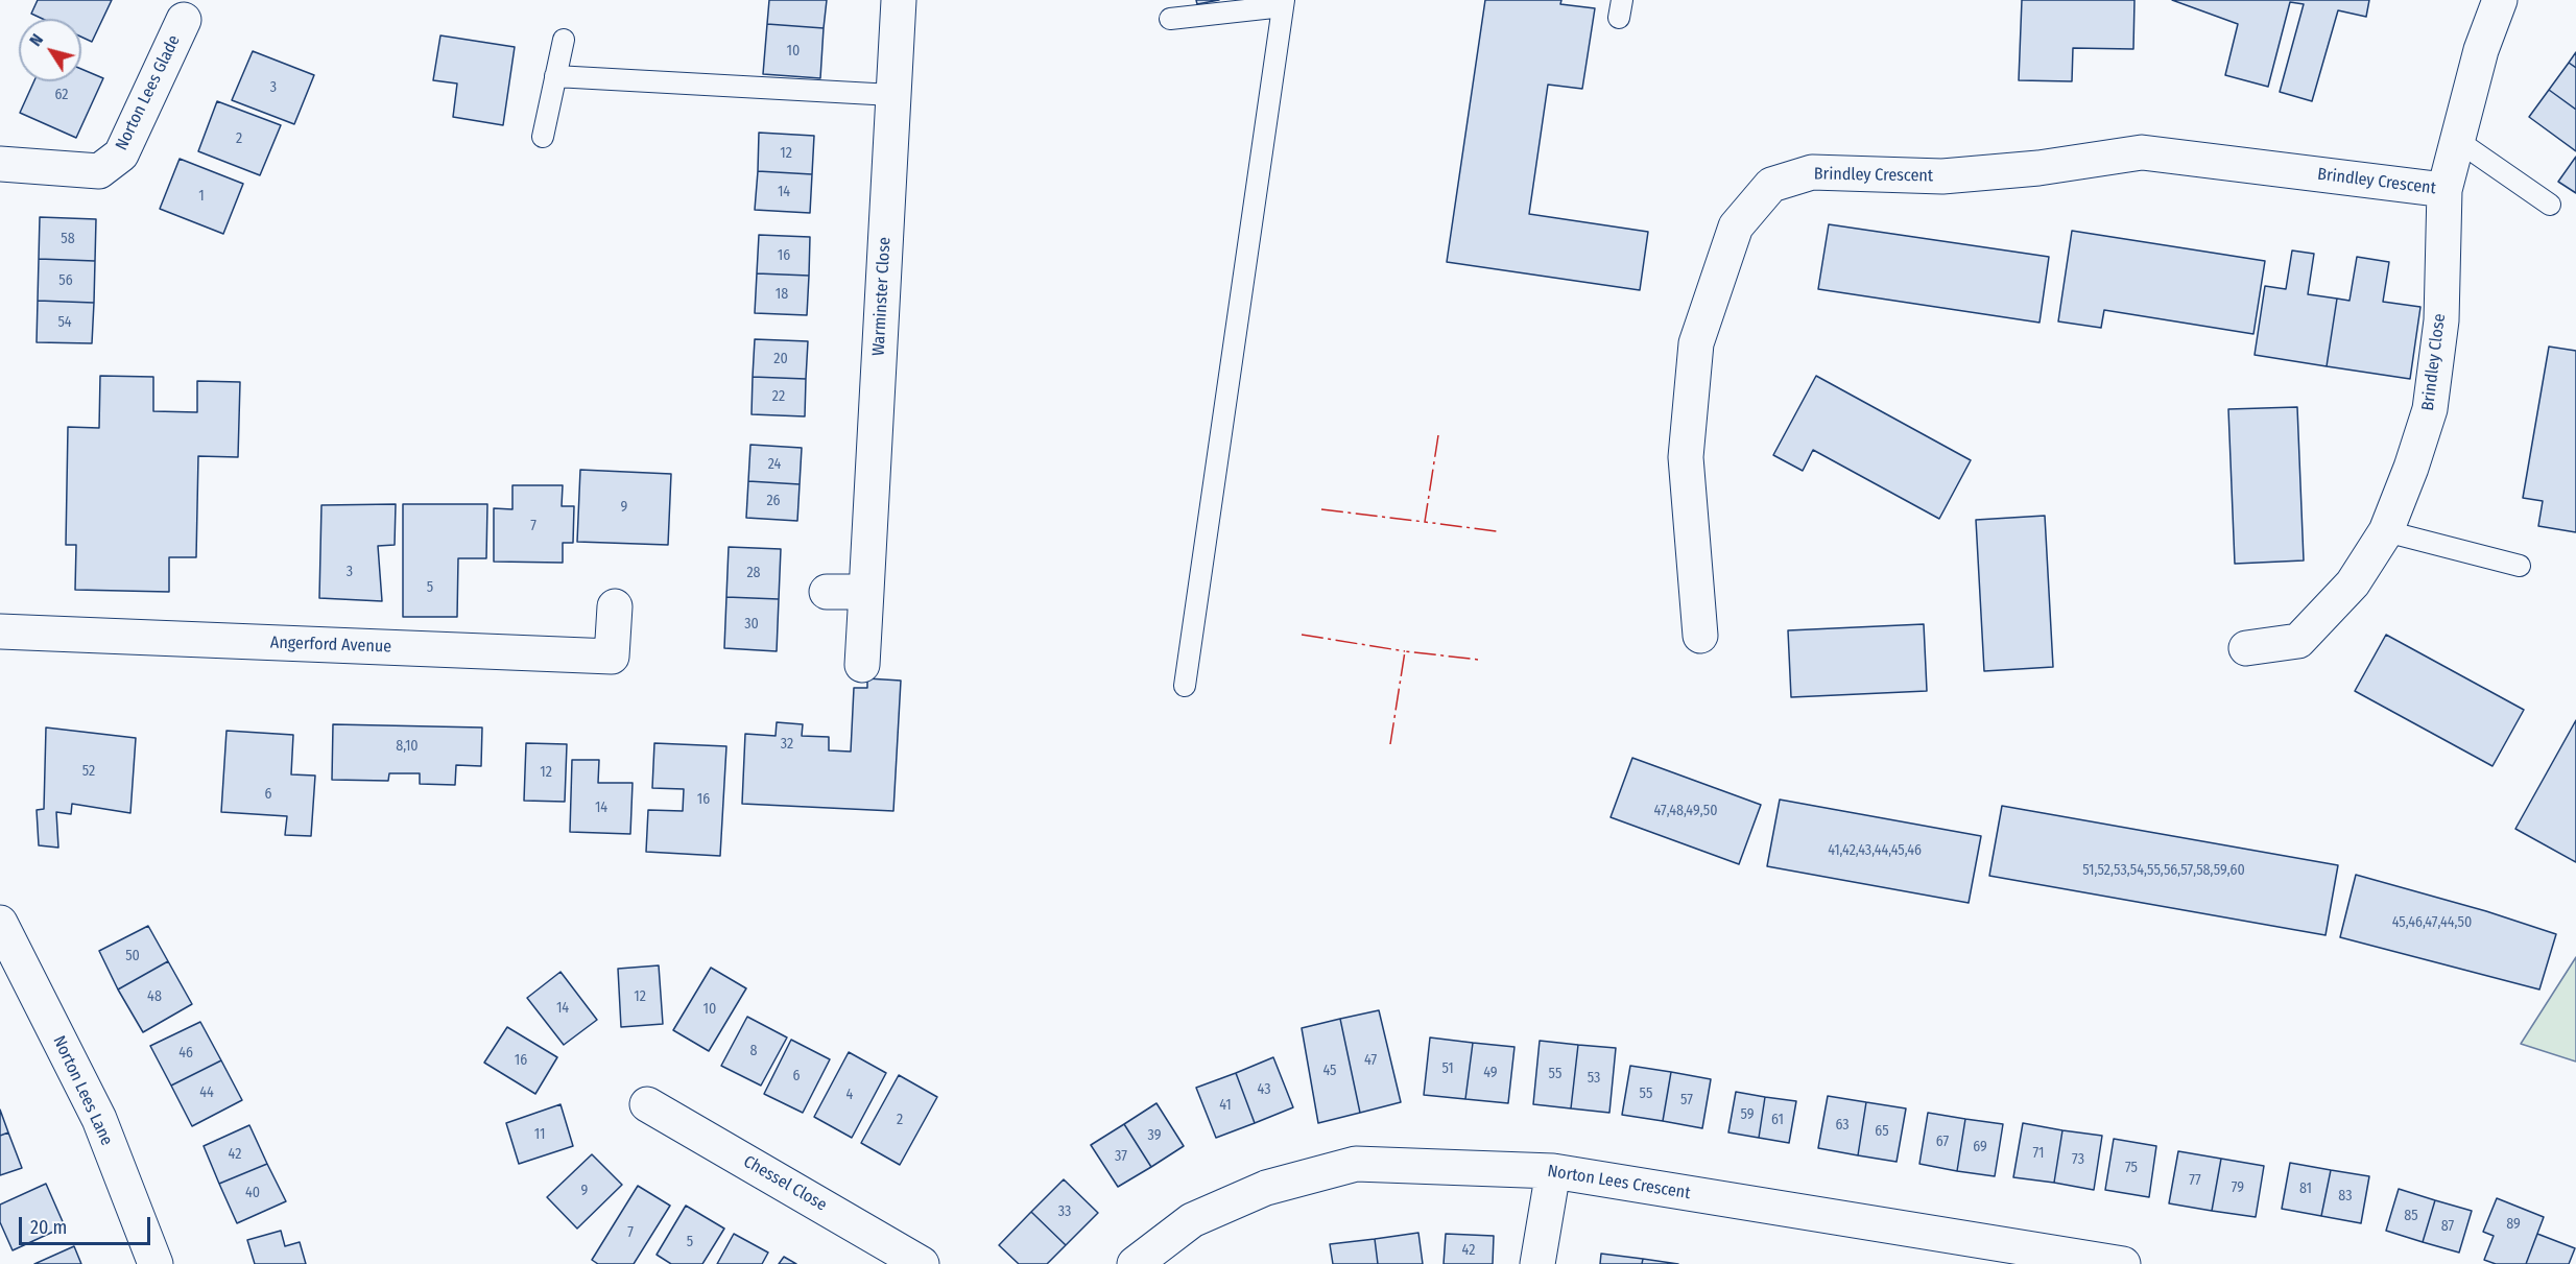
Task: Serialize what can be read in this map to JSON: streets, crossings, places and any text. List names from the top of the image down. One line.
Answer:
{"streets":{"street":["Norton Lees Glade","Brindley Crescent","Warminster Close","Brindley Close","Angerford Avenue","Norton Lees Lane","Norton Lees Crescent","Chessel Close"]},"crossings":[["Brindley Crescent","Brindley Close"]],"house_numbers":["10","3","62","2","12","14","1","58","16","56","18","54","20","22","24","26","9","7","3","28","5","30","32","8,10","52","12","6","16","14","47,48,49,50","41,42,43,44,45,46","51,52,53,54,55,56,57,58,59,60","45,46,47,44,50","50","48","12","14","10","8","46","16","47","51","45","49","55","6","53","43","44","55","4","57","41","59","2","61","63","65","11","39","67","69","71","42","37","73","75","77","79","81","9","40","83","33","85","89","87","7","5","42"],"scale_bar":"20 m","north":"top left"}
